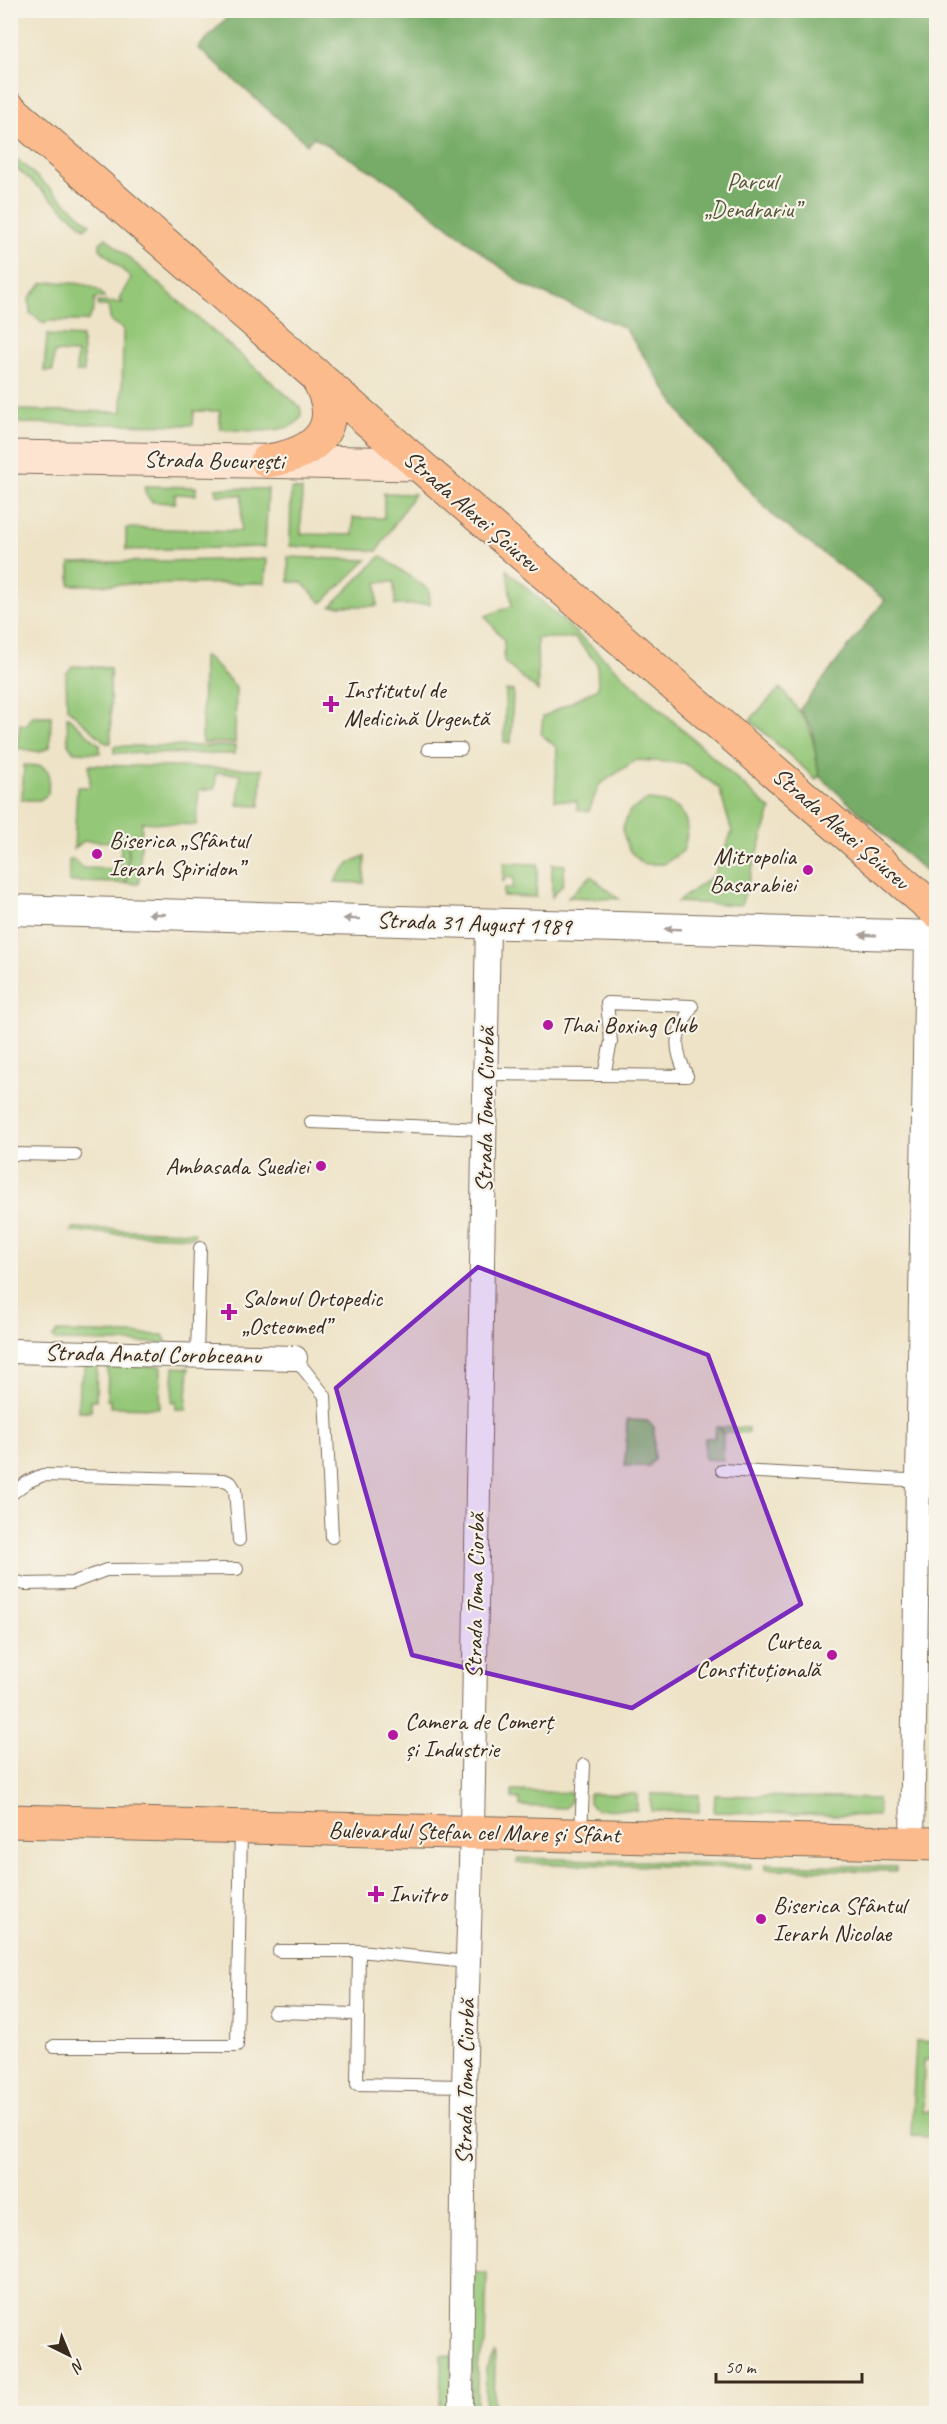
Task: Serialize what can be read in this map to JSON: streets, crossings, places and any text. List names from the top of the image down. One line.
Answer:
{"streets":{"main road":["Strada București","Strada Alexei Șciusev","Bulevardul Ștefan cel Mare și Sfânt"],"street":["Strada 31 August 1989","Strada Toma Ciorbă","Strada Anatol Corobceanu"]},"crossings":[["Strada București","Strada Alexei Șciusev"],["Strada Alexei Șciusev","Strada 31 August 1989"],["Strada 31 August 1989","Strada Toma Ciorbă"],["Strada Toma Ciorbă","Bulevardul Ștefan cel Mare și Sfânt"]],"one_way":["Strada 31 August 1989"],"parks":["Parcul „Dendrariu”"],"places":{"health":["Institutul de Medicină Urgentă","Salonul Ortopedic „Osteomed”","Invitro"],"other":["Biserica „Sfântul Ierarh Spiridon”","Mitropolia Basarabiei","Thai Boxing Club","Ambasada Suediei","Curtea Constituțională","Camera de Comerț și Industrie","Biserica Sfântul Ierarh Nicolae"]},"scale_bar":"50 m","north":"bottom right"}
